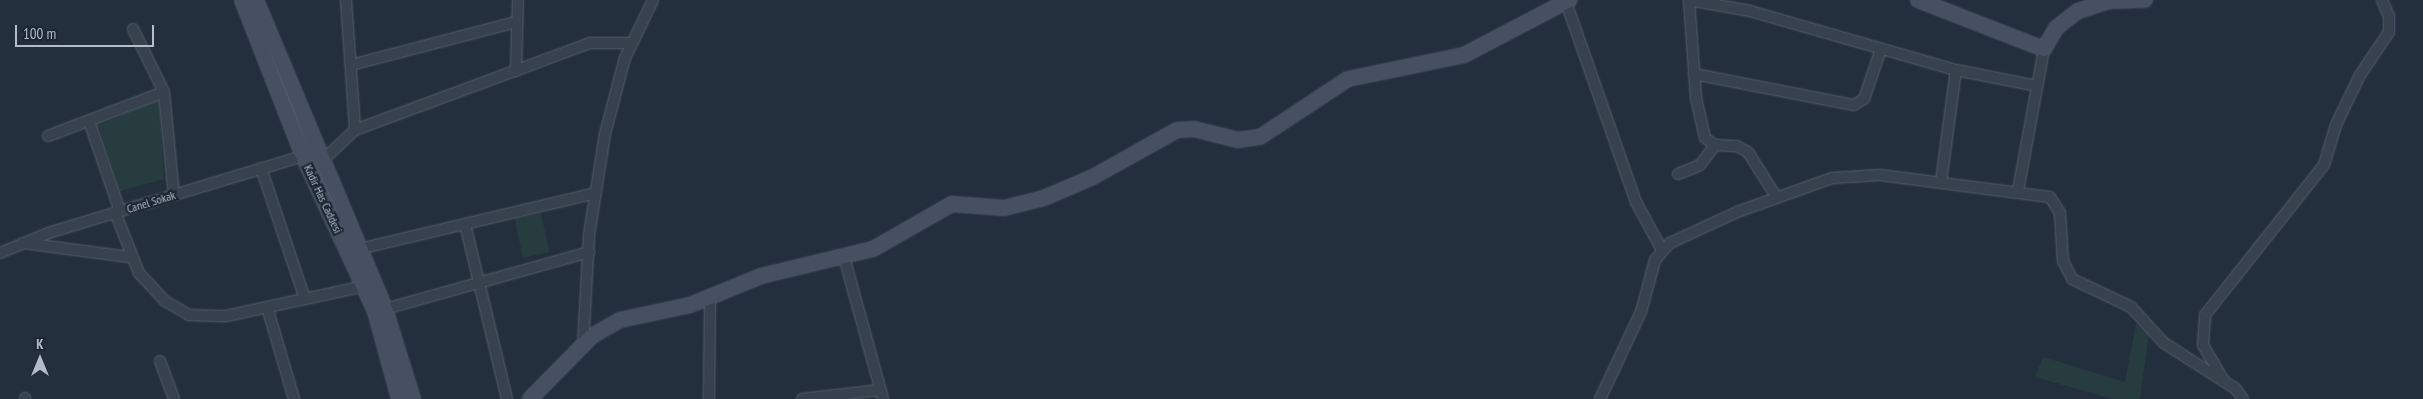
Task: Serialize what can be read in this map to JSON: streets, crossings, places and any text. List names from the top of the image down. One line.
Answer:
{"streets":{"street":["Kadir Has Caddesi","Canel Sokak"]},"crossings":[["Kadir Has Caddesi","Canel Sokak"]],"scale_bar":"100 m","north":"top"}
